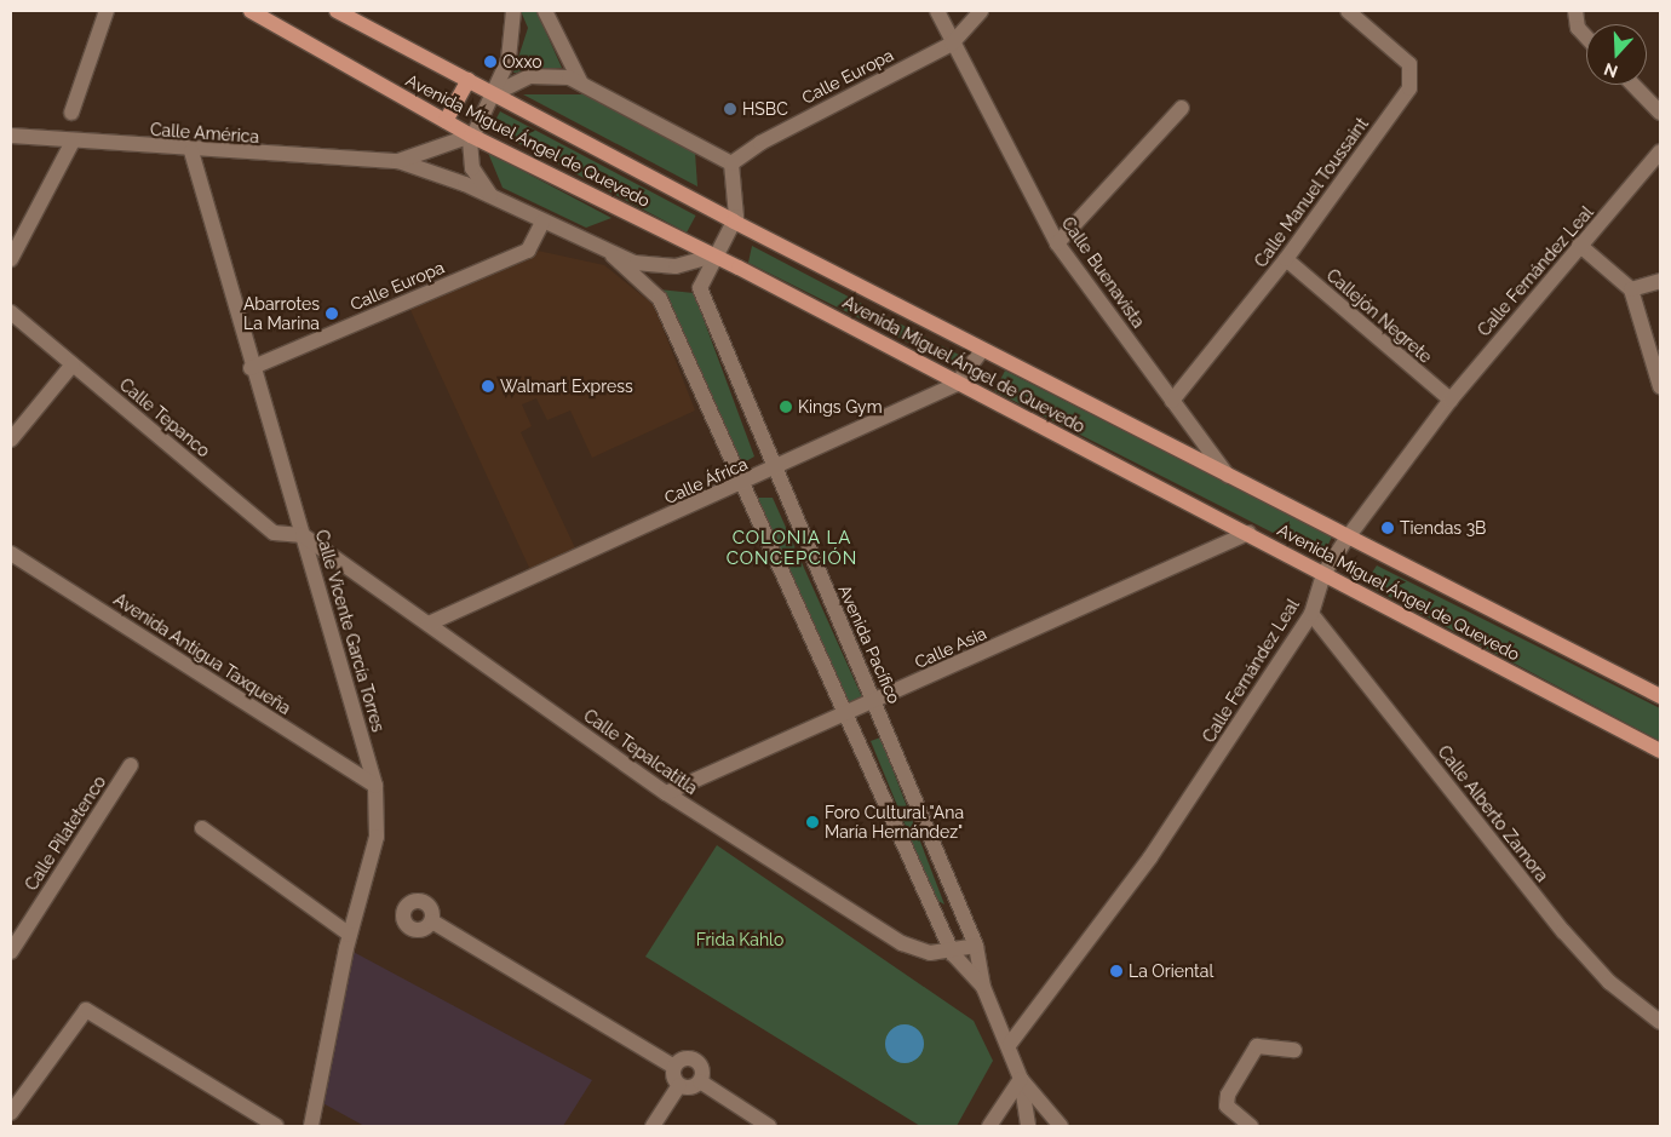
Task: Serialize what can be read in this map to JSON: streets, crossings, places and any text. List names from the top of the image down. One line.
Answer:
{"streets":{"main road":["Avenida Miguel Ángel de Quevedo"],"street":["Calle Europa","Calle América","Calle Manuel Toussaint","Calle Fernández Leal","Calle Buenavista","Callejón Negrete","Calle Tepanco","Calle África","Calle Vicente García Torres","Avenida Pacífico","Calle Asia","Avenida Antigua Taxqueña","Calle Tepalcatitla","Calle Alberto Zamora","Calle Pilatetenco"]},"crossings":[["Calle Europa","Calle América"],["Calle Europa","Avenida Miguel Ángel de Quevedo"],["Calle Europa","Calle Buenavista"],["Calle Europa","Calle Vicente García Torres"],["Calle América","Avenida Miguel Ángel de Quevedo"],["Calle América","Calle Vicente García Torres"],["Calle América","Avenida Pacífico"],["Avenida Miguel Ángel de Quevedo","Calle Fernández Leal"],["Avenida Miguel Ángel de Quevedo","Calle Buenavista"],["Avenida Miguel Ángel de Quevedo","Calle África"],["Avenida Miguel Ángel de Quevedo","Avenida Pacífico"],["Avenida Miguel Ángel de Quevedo","Calle Asia"],["Calle Manuel Toussaint","Calle Buenavista"],["Calle Manuel Toussaint","Callejón Negrete"],["Calle Fernández Leal","Callejón Negrete"],["Calle Fernández Leal","Avenida Pacífico"],["Calle Fernández Leal","Calle Alberto Zamora"],["Calle Tepanco","Calle Vicente García Torres"],["Calle Tepanco","Calle Tepalcatitla"],["Calle África","Avenida Pacífico"],["Calle África","Calle Tepalcatitla"],["Calle Vicente García Torres","Avenida Antigua Taxqueña"],["Calle Vicente García Torres","Calle Tepalcatitla"],["Avenida Pacífico","Calle Asia"],["Avenida Pacífico","Calle Tepalcatitla"],["Calle Asia","Calle Tepalcatitla"]],"districts":["COLONIA LA CONCEPCIÓN"],"parks":["Frida Kahlo"],"places":["Oxxo","HSBC","Abarrotes La Marina","Walmart Express","Kings Gym","Tiendas 3B","Foro Cultural \"Ana María Hernández\"","La Oriental"],"north":"bottom"}
